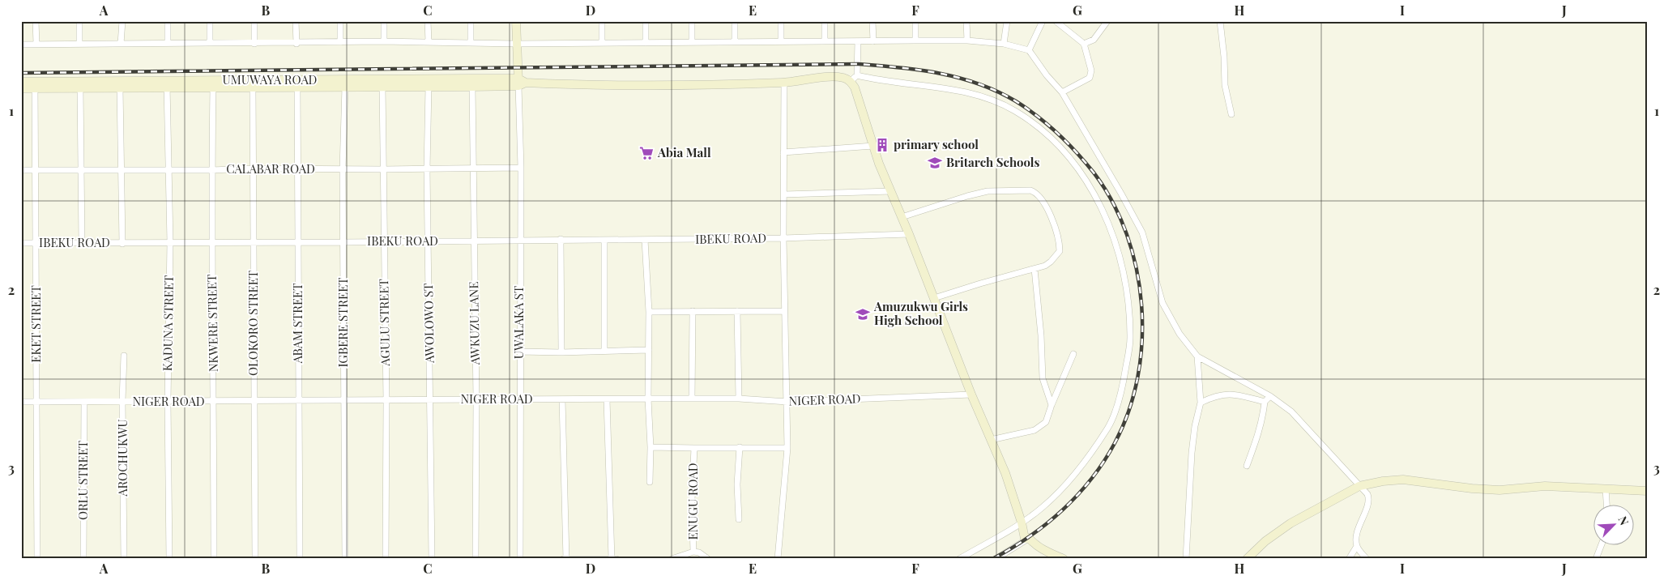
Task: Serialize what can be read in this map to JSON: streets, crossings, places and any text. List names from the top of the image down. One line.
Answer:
{"streets":{"street":["UMUWAYA ROAD","CALABAR ROAD","IBEKU ROAD","IGBERE STREET","AGULU STREET","UWALAKA ST","KADUNA STREET","NKWERE STREET","OLOKORO STREET","ABAM STREET","AWOLOWO ST","AWKUZU LANE","EKET STREET","NIGER ROAD","AROCHUKWU","ORLU STREET","ENUGU ROAD"]},"crossings":[["UMUWAYA ROAD","IGBERE STREET"],["UMUWAYA ROAD","AGULU STREET"],["UMUWAYA ROAD","UWALAKA ST"],["UMUWAYA ROAD","KADUNA STREET"],["UMUWAYA ROAD","NKWERE STREET"],["UMUWAYA ROAD","OLOKORO STREET"],["UMUWAYA ROAD","ABAM STREET"],["UMUWAYA ROAD","AWOLOWO ST"],["UMUWAYA ROAD","AWKUZU LANE"],["UMUWAYA ROAD","EKET STREET"],["CALABAR ROAD","IGBERE STREET"],["CALABAR ROAD","AGULU STREET"],["CALABAR ROAD","UWALAKA ST"],["CALABAR ROAD","KADUNA STREET"],["CALABAR ROAD","NKWERE STREET"],["CALABAR ROAD","OLOKORO STREET"],["CALABAR ROAD","ABAM STREET"],["CALABAR ROAD","AWOLOWO ST"],["CALABAR ROAD","AWKUZU LANE"],["CALABAR ROAD","EKET STREET"],["IBEKU ROAD","IGBERE STREET"],["IBEKU ROAD","AGULU STREET"],["IBEKU ROAD","UWALAKA ST"],["IBEKU ROAD","KADUNA STREET"],["IBEKU ROAD","NKWERE STREET"],["IBEKU ROAD","OLOKORO STREET"],["IBEKU ROAD","ABAM STREET"],["IBEKU ROAD","AWOLOWO ST"],["IBEKU ROAD","AWKUZU LANE"],["IBEKU ROAD","EKET STREET"],["IGBERE STREET","NIGER ROAD"],["AGULU STREET","NIGER ROAD"],["UWALAKA ST","NIGER ROAD"],["KADUNA STREET","NIGER ROAD"],["NKWERE STREET","NIGER ROAD"],["OLOKORO STREET","NIGER ROAD"],["ABAM STREET","NIGER ROAD"],["AWOLOWO ST","NIGER ROAD"],["AWKUZU LANE","NIGER ROAD"],["EKET STREET","NIGER ROAD"],["NIGER ROAD","AROCHUKWU"],["NIGER ROAD","ORLU STREET"]],"places":{"building":["primary school"],"supermarket":["Abia Mall"],"school or university":["Britarch Schools","Amuzukwu Girls High School"]},"north":"top right","grid":{"columns":["A","B","C","D","E","F","G","H","I","J"],"rows":["1","2","3"]}}
